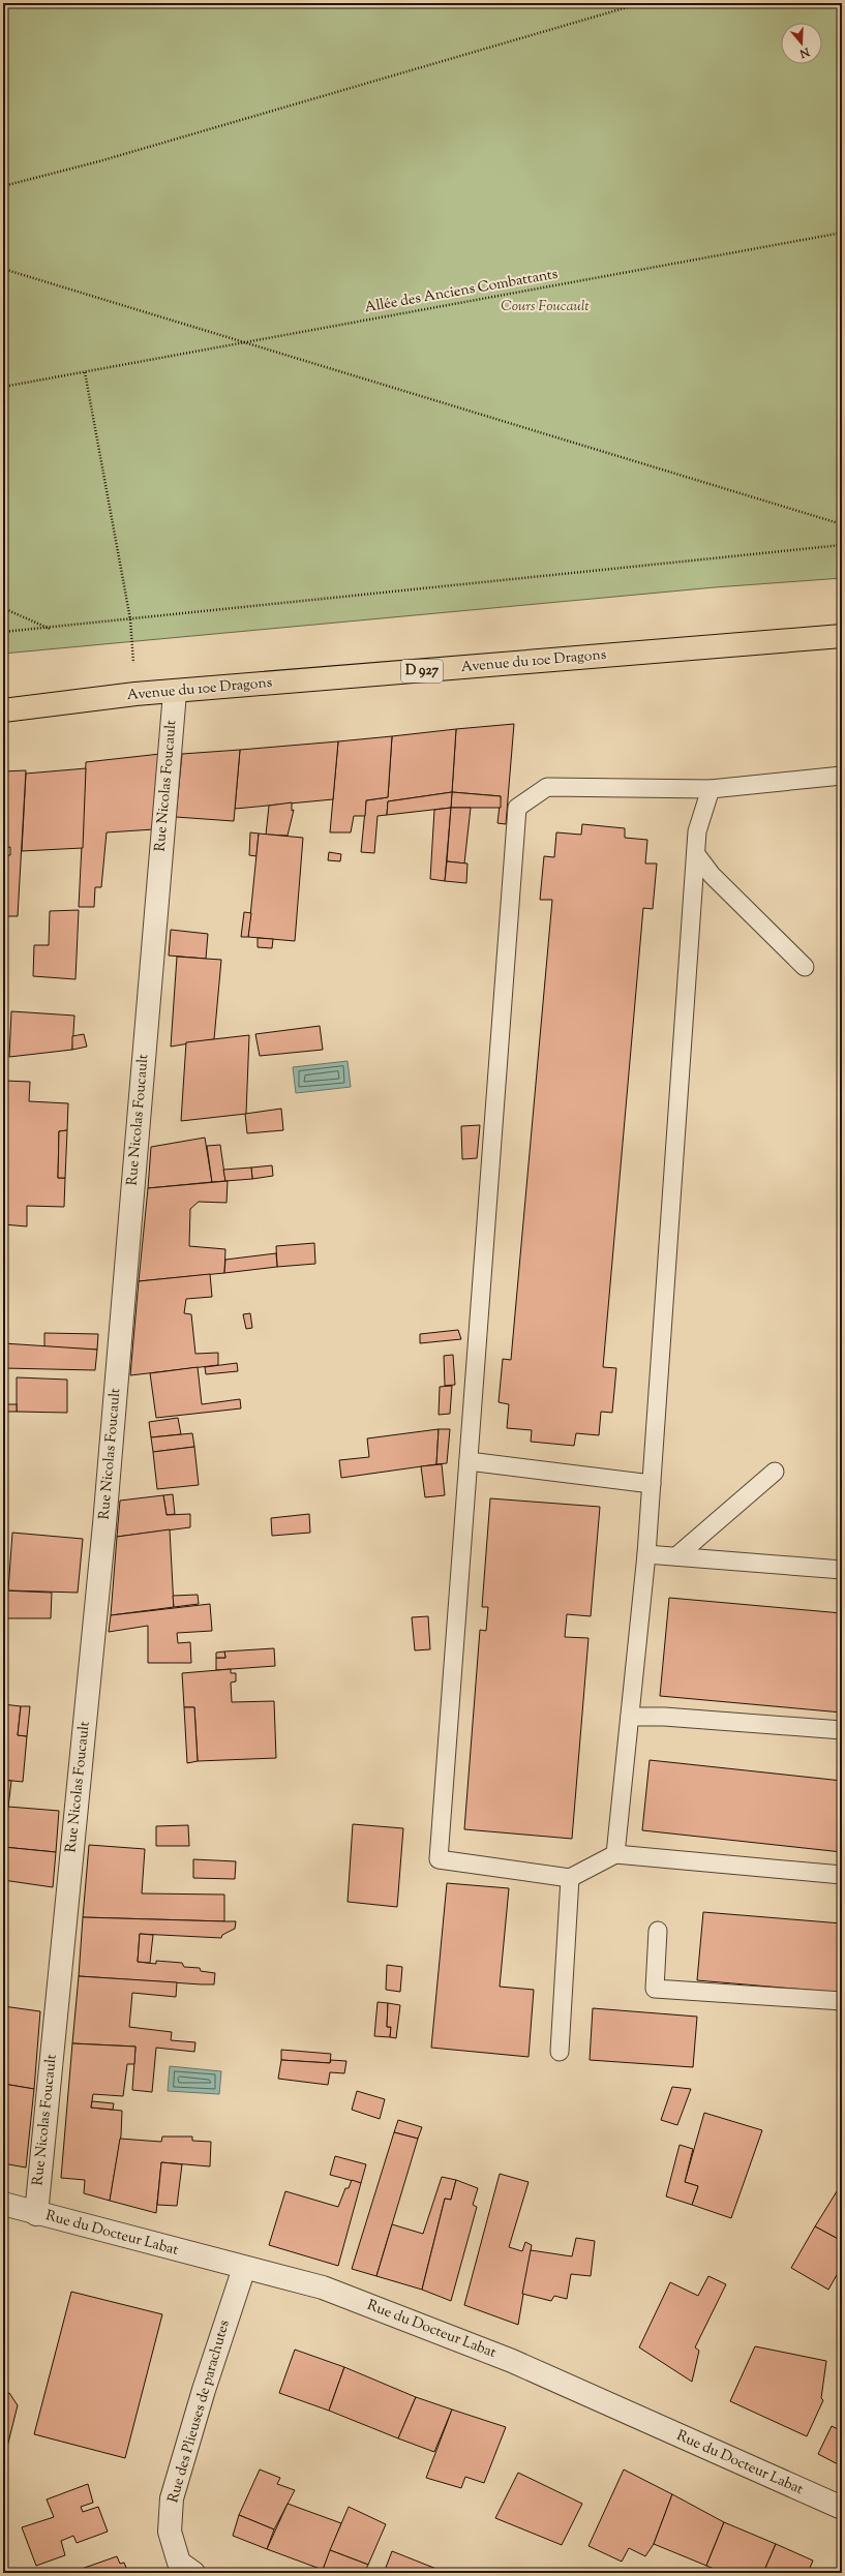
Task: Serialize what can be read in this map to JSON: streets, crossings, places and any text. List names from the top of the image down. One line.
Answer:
{"streets":{"main road":["Avenue du 10e Dragons","D 927"],"street":["Rue Nicolas Foucault","Rue du Docteur Labat","Rue des Plieuses de parachutes"],"path":["Allée des Anciens Combattants"]},"crossings":[["Avenue du 10e Dragons","Rue Nicolas Foucault"],["Rue Nicolas Foucault","Rue du Docteur Labat"],["Rue du Docteur Labat","Rue des Plieuses de parachutes"]],"parks":["Cours Foucault"],"north":"bottom"}
